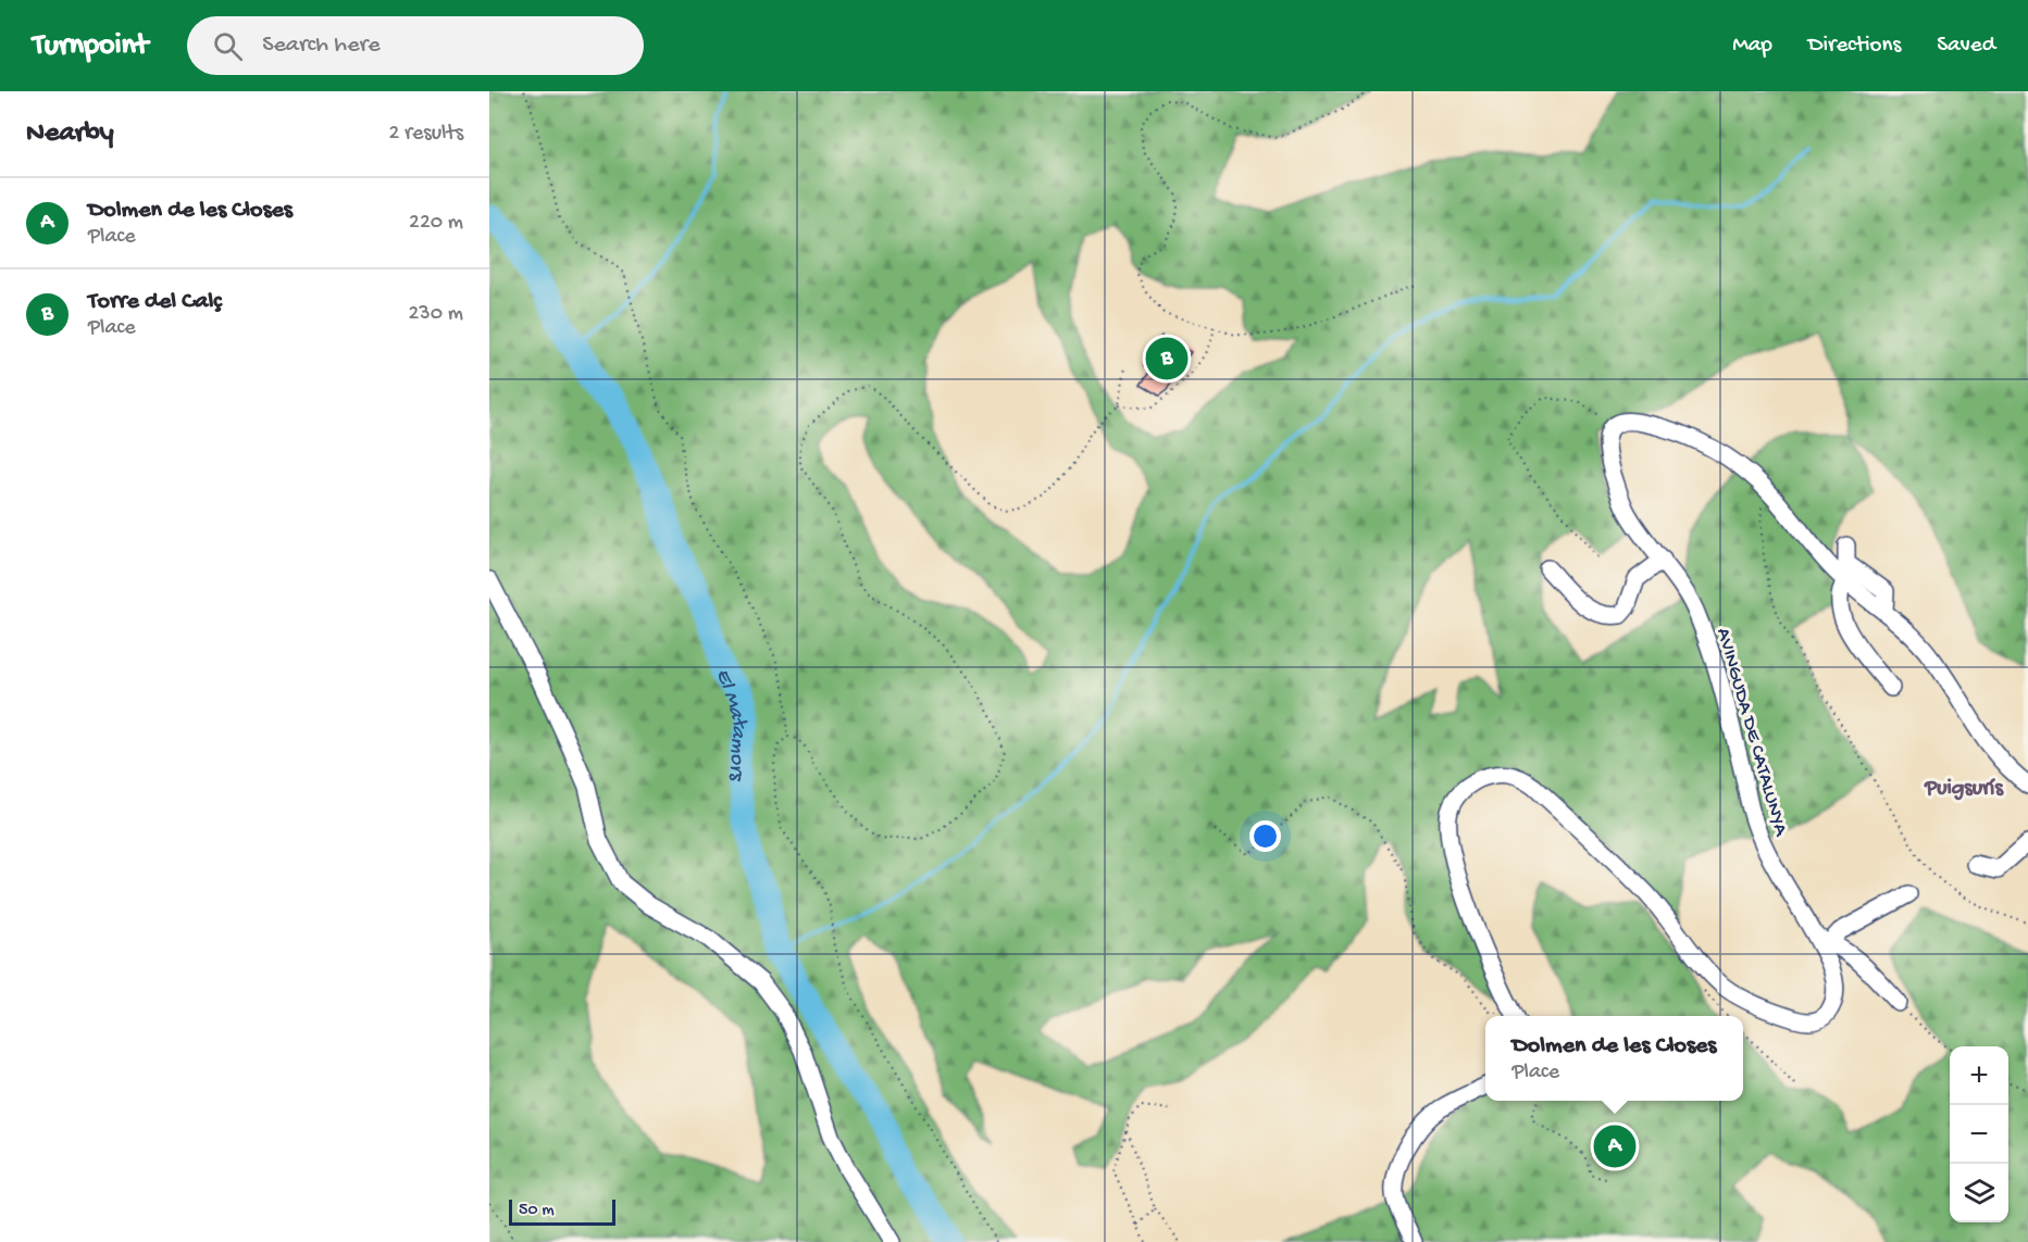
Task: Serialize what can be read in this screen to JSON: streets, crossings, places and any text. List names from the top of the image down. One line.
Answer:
{"streets":{"street":["AVINGUDA DE CATALUNYA"]},"districts":["Puigsurís"],"water":["El Matamors"],"scale_bar":"50 m","page":{"header":"Turnpoint","search":"Search here","nav":["Map","Directions","Saved"],"heading":["Nearby","2 results"],"list":[{"mark":"A","name":"Dolmen de les Closes","note":"Place","value":"220 m"},{"mark":"B","name":"Torre del Calç","note":"Place","value":"230 m"}],"pins":["B","A"],"popup":["Dolmen de les Closes","Place"],"map_buttons":["+","−"],"scale":"50 m"}}
